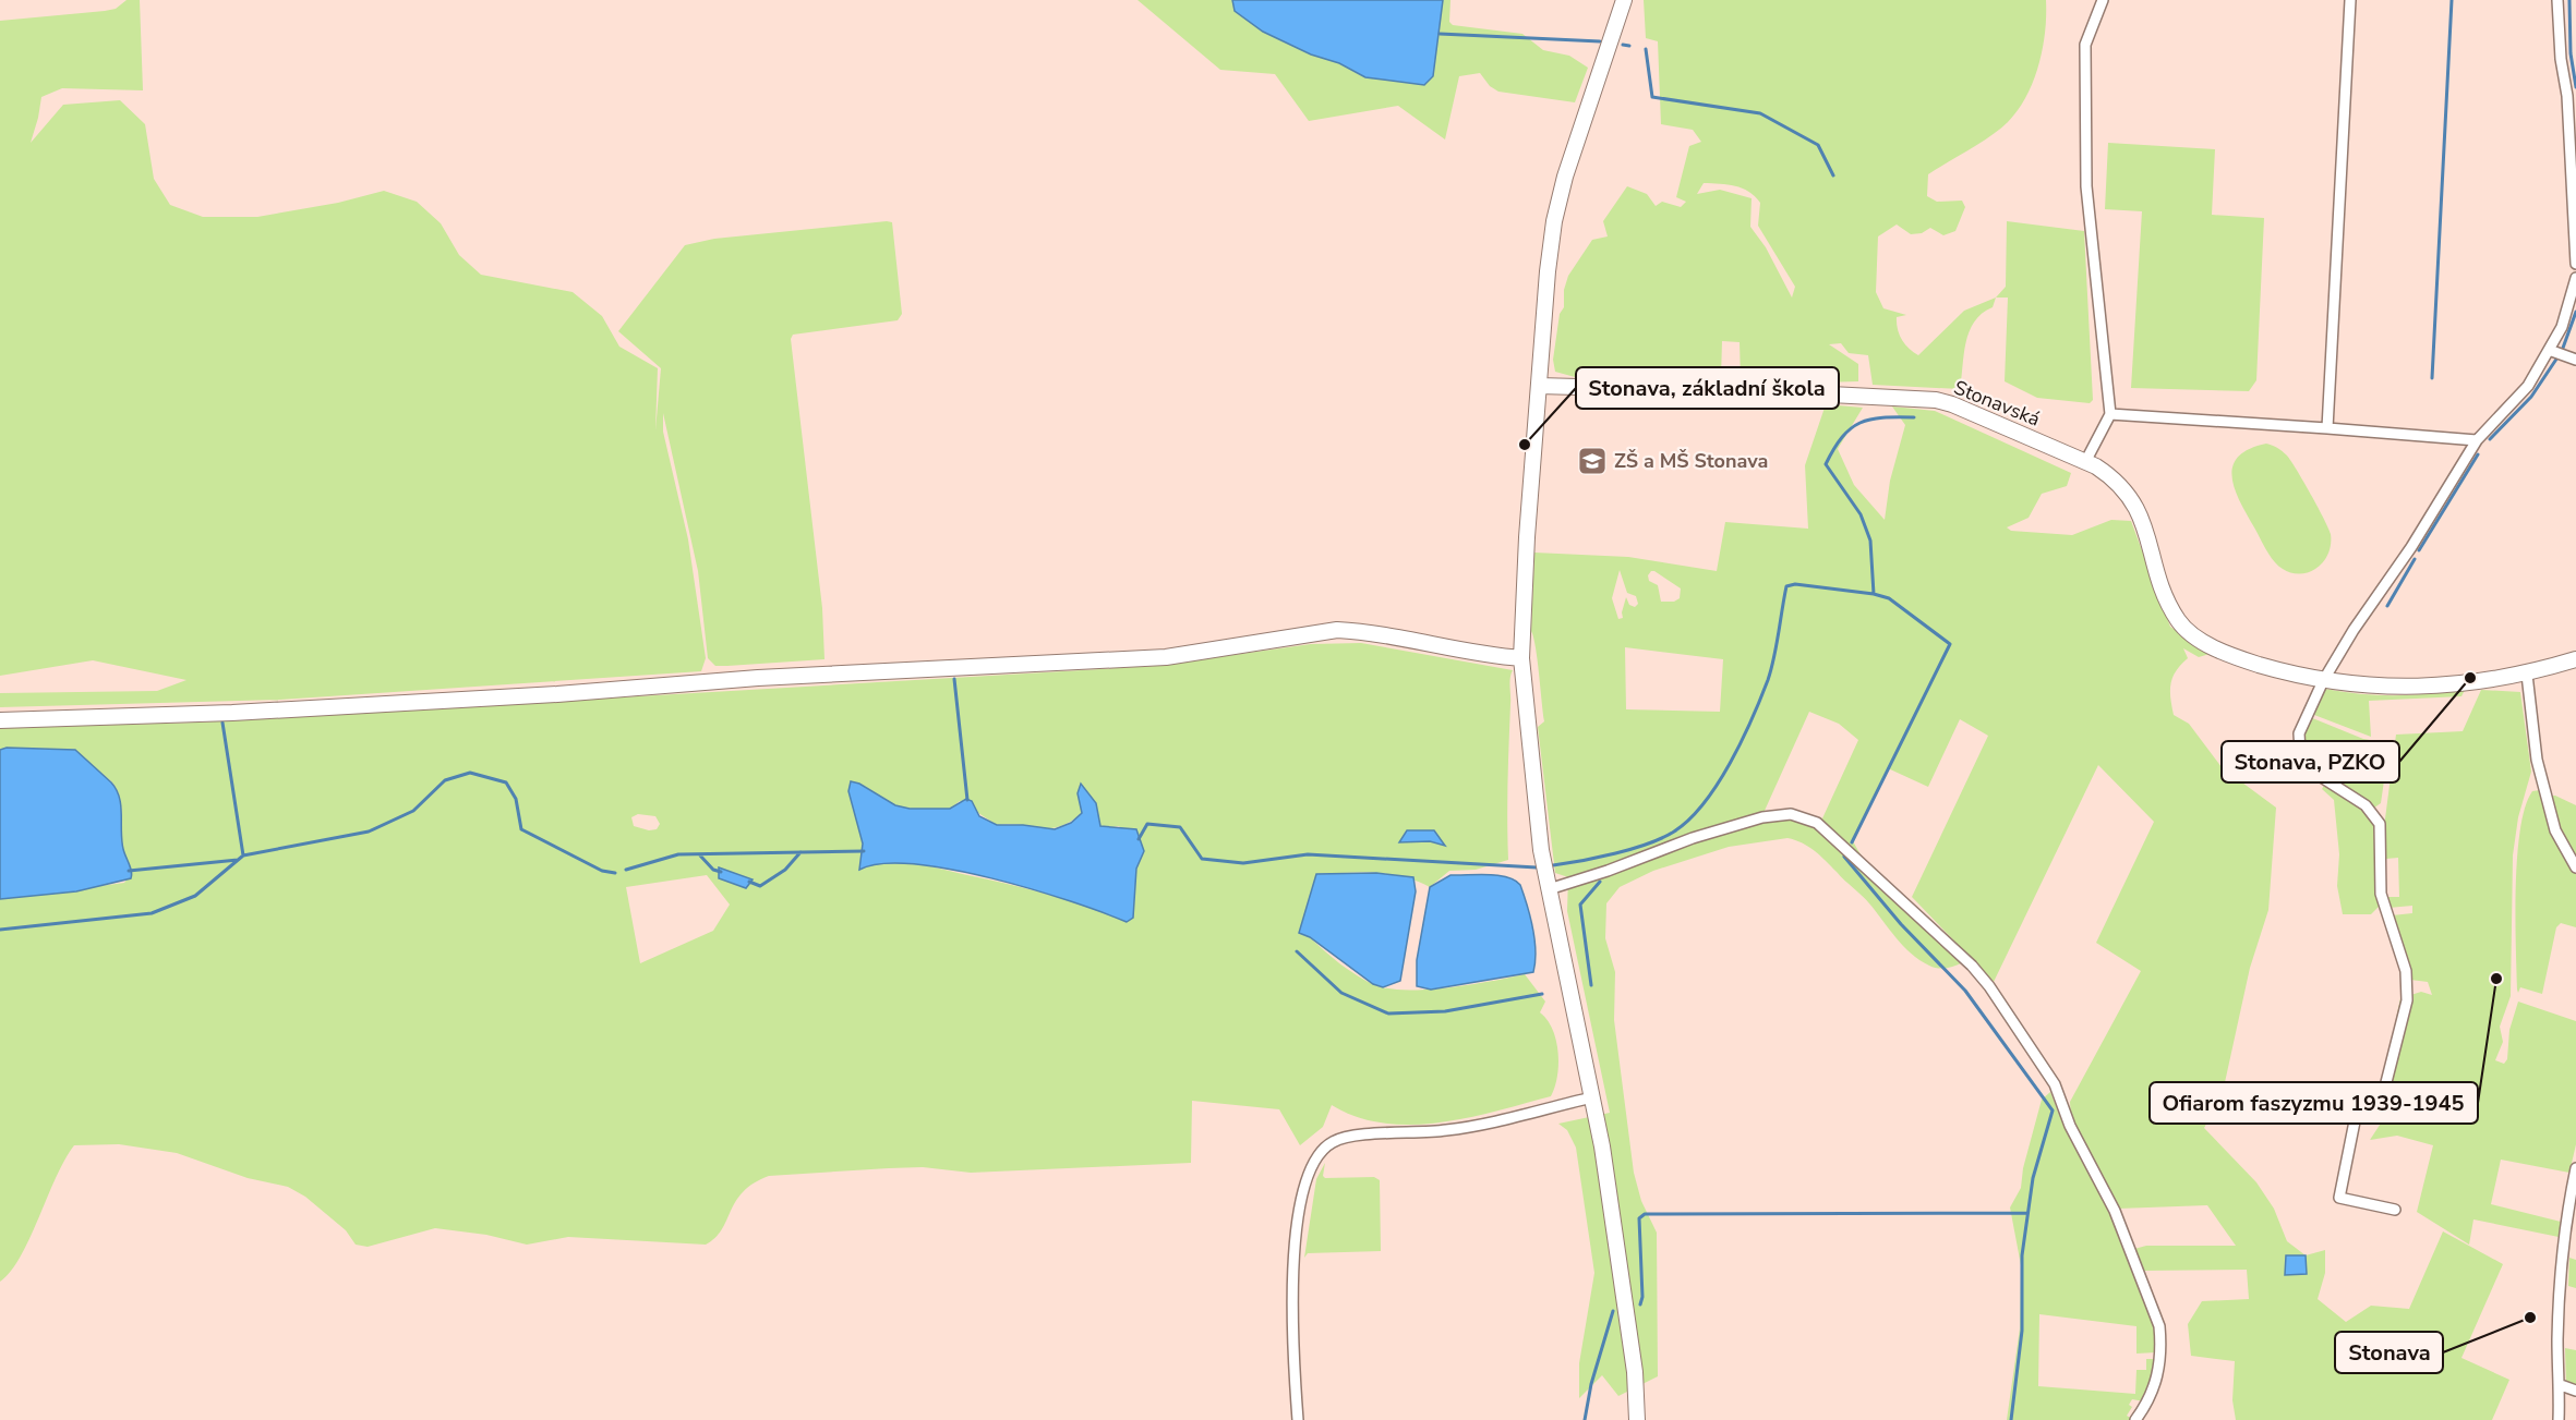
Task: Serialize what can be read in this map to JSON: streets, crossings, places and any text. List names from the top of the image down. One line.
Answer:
{"streets":{"street":["Stonavská"]},"places":{"other":["Stonava, základní škola","Stonava, PZKO","Ofiarom faszyzmu 1939-1945","Stonava"],"school or university":["ZŠ a MŠ Stonava"]}}
